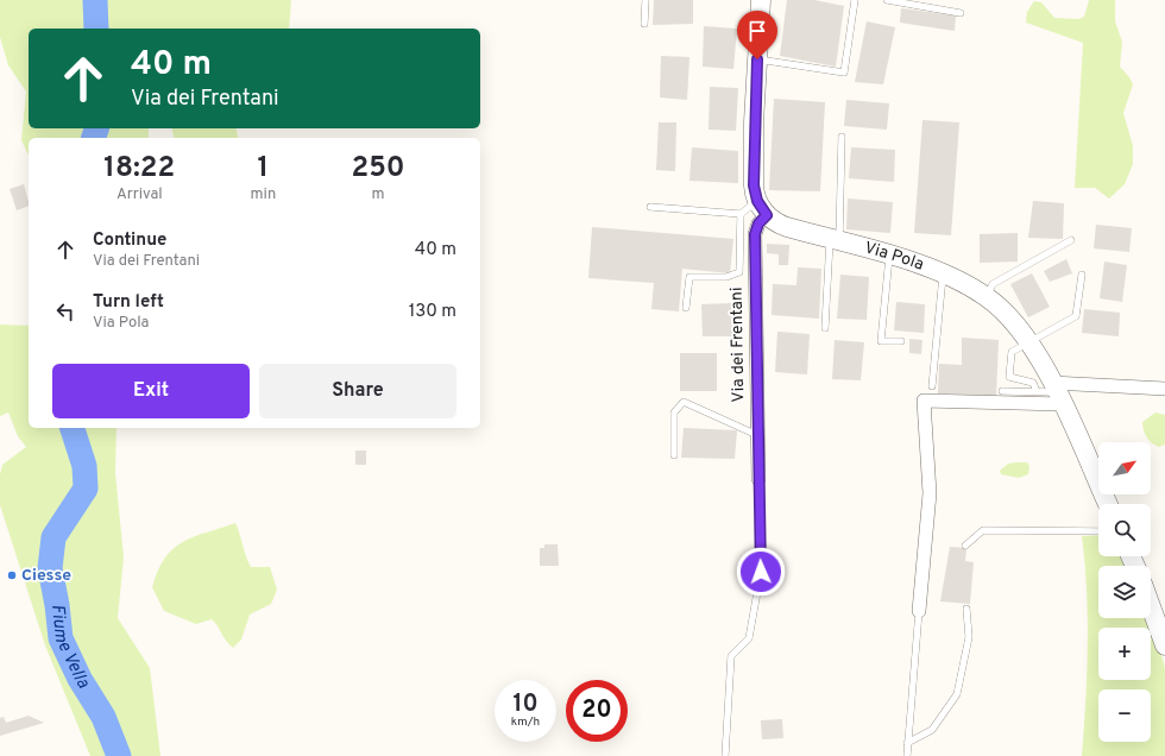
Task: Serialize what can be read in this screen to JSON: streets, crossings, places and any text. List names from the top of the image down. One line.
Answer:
{"streets":{"street":["Via Pola","Via dei Frentani"]},"crossings":[["Via Pola","Via dei Frentani"]],"water":["Fiume Vella"],"places":["Ciesse"],"north":"top right","page":{"turn":["40 m","Via dei Frentani"],"eta":["18:22","Arrival","1","min","250","m"],"list":[{"name":"Continue","note":"Via dei Frentani","value":"40 m"},{"name":"Turn left","note":"Via Pola","value":"130 m"}],"buttons":["Exit","Share"],"map_buttons":["+","−"],"speed":"10 km/h","limit":"20"}}
